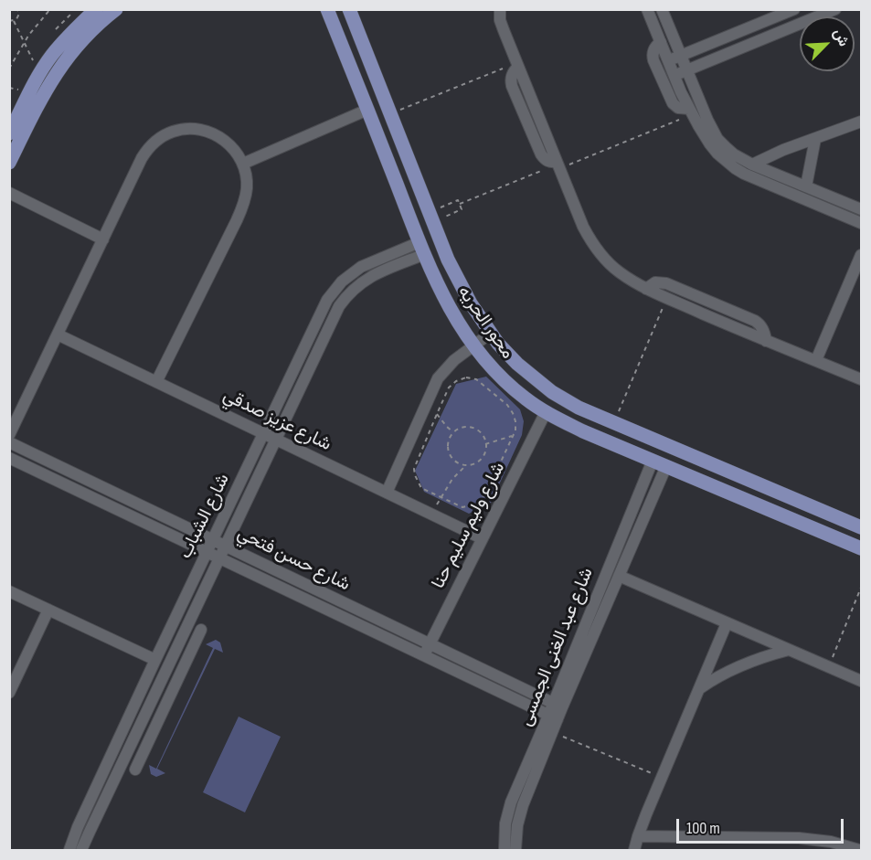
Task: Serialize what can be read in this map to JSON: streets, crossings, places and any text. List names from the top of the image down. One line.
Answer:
{"streets":{"main road":["محور الحريه"],"street":["شارع عزيز صدقي","شارع الشباب","شارع وليم سليم حنا","شارع حسن فتحي","شارع عبد الغنى الجمسى"]},"crossings":[["محور الحريه","شارع الشباب"],["محور الحريه","شارع وليم سليم حنا"],["محور الحريه","شارع عبد الغنى الجمسى"],["شارع عزيز صدقي","شارع الشباب"],["شارع عزيز صدقي","شارع وليم سليم حنا"],["شارع الشباب","شارع حسن فتحي"],["شارع وليم سليم حنا","شارع حسن فتحي"],["شارع حسن فتحي","شارع عبد الغنى الجمسى"]],"scale_bar":"100 m","north":"top right"}
